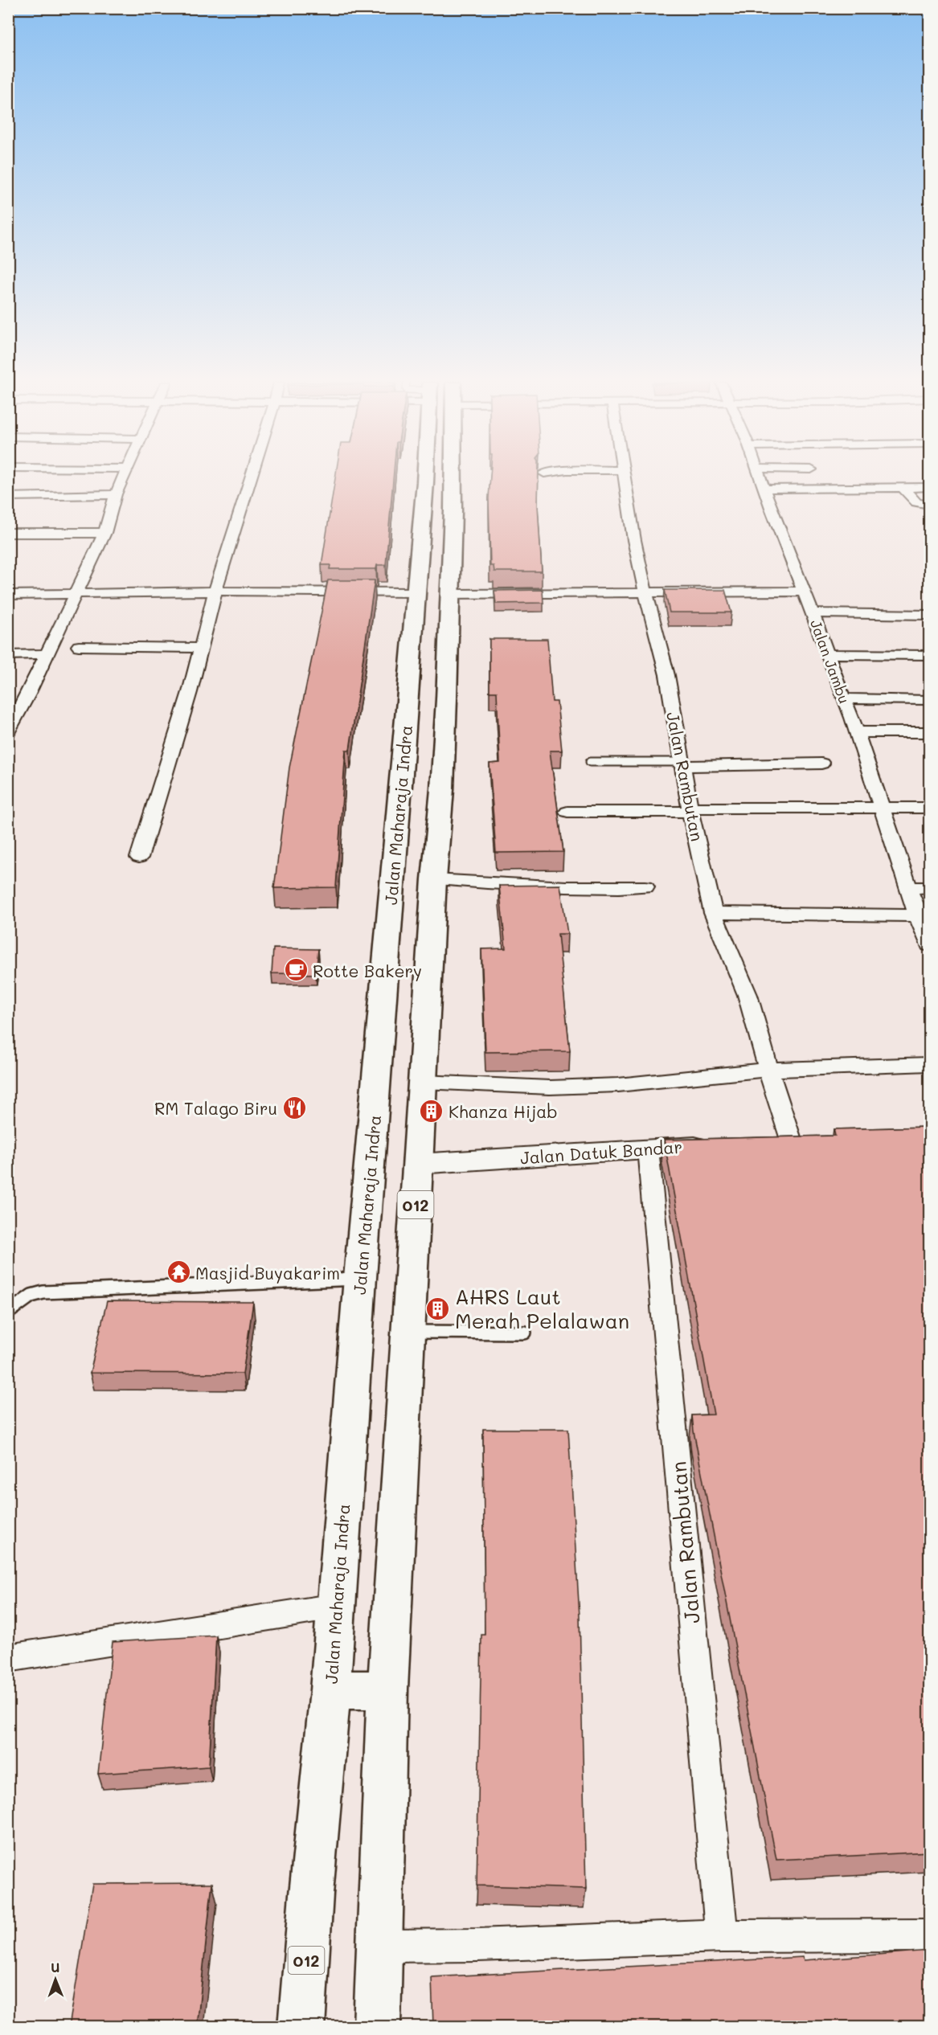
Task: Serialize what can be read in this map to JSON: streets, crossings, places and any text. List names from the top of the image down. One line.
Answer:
{"streets":{"highway":["Jalan Maharaja Indra","012"],"street":["Jalan Jambu","Jalan Rambutan","Jalan Datuk Bandar"]},"crossings":[["Jalan Rambutan","Jalan Datuk Bandar"],["Jalan Datuk Bandar","012"]],"places":{"cafe":["Rotte Bakery"],"restaurant":["RM Talago Biru"],"building":["Khanza Hijab","AHRS Laut Merah Pelalawan"],"temple":["Masjid Buyakarim"]},"north":"top"}
